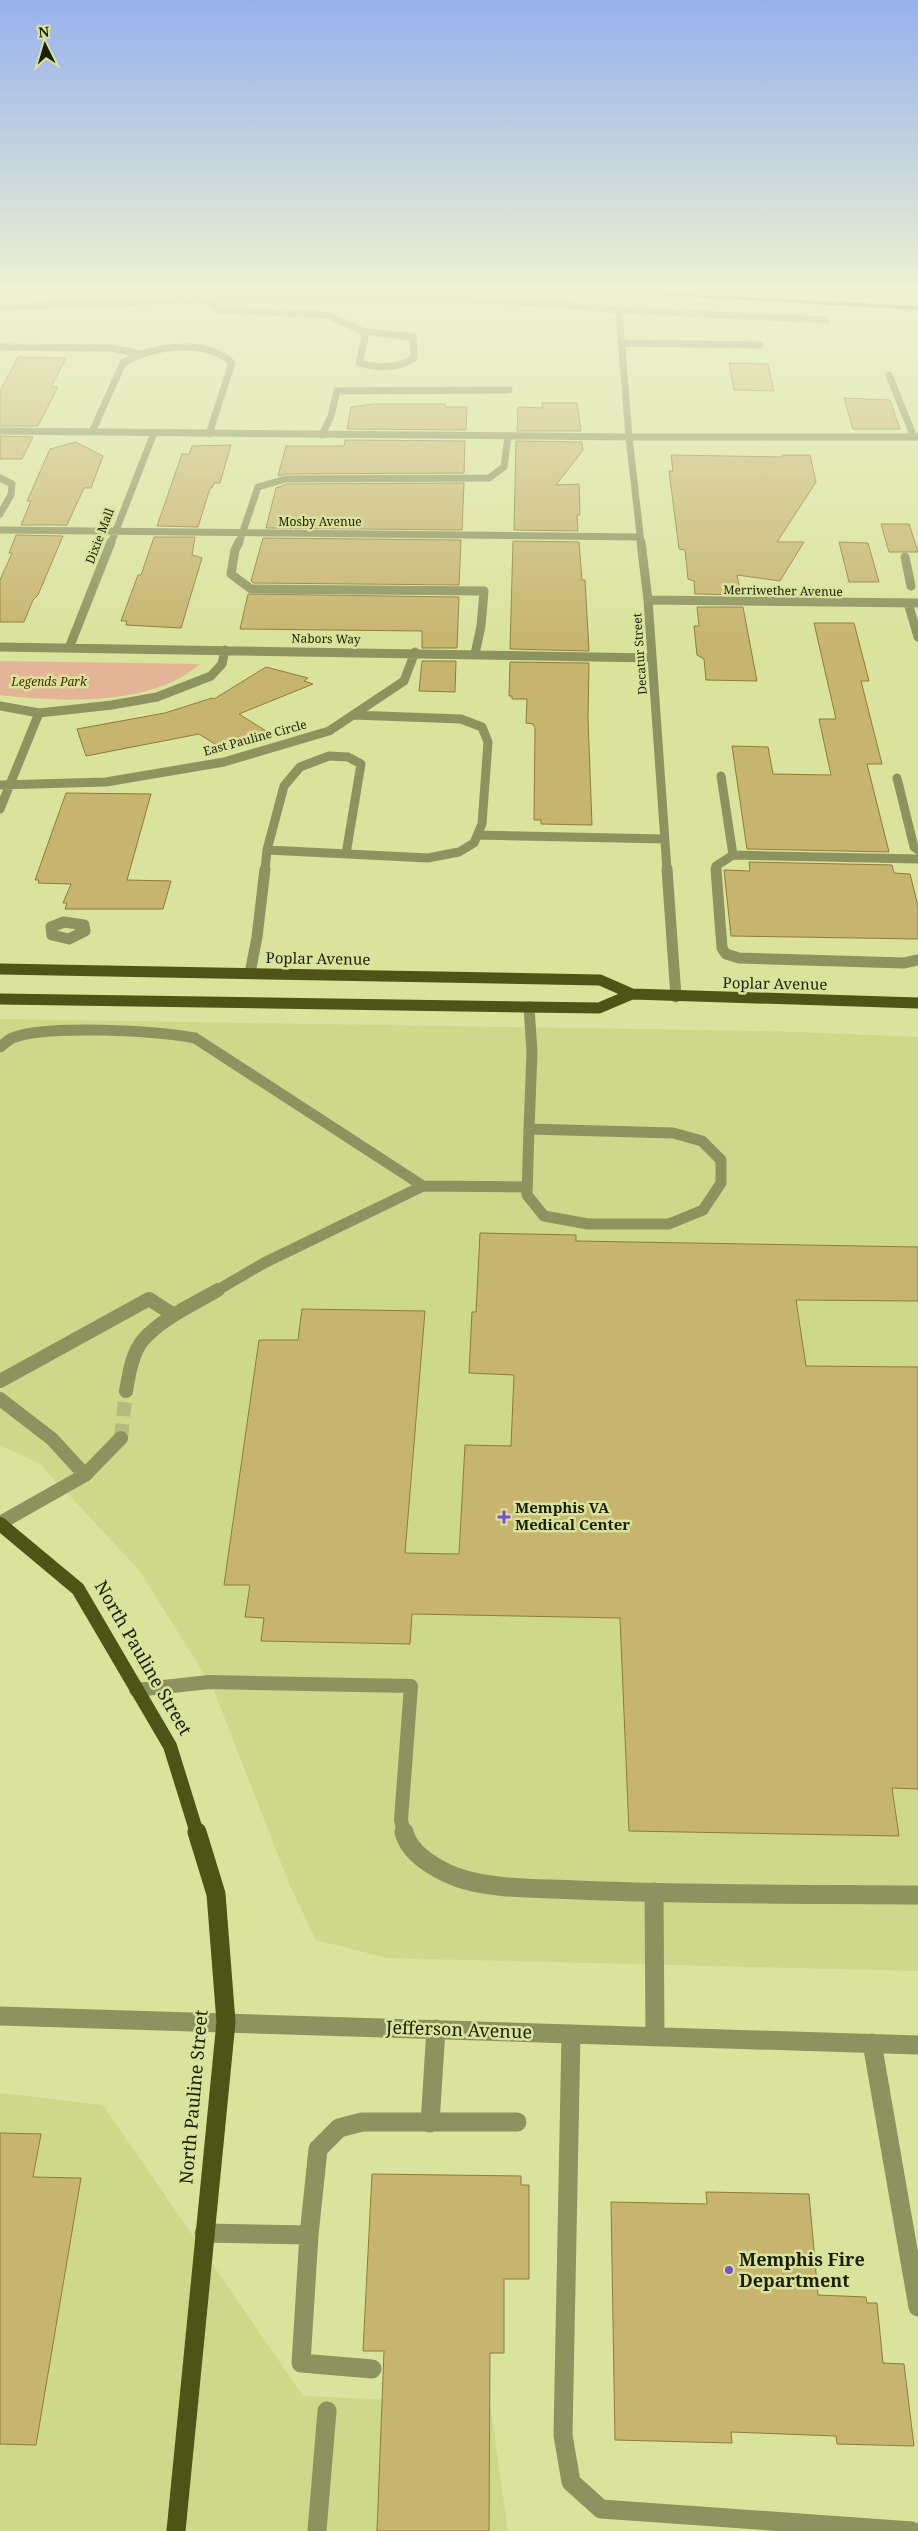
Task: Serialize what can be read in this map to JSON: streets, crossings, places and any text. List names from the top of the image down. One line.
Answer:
{"streets":{"main road":["Poplar Avenue","North Pauline Street"],"street":["Mosby Avenue","Dixie Mall","Merriwether Avenue","Nabors Way","Decatur Street","East Pauline Circle","Jefferson Avenue"]},"crossings":[["Mosby Avenue","Dixie Mall"],["Mosby Avenue","Decatur Street"],["Dixie Mall","Nabors Way"],["Merriwether Avenue","Decatur Street"],["Nabors Way","Decatur Street"],["Nabors Way","East Pauline Circle"],["Decatur Street","Poplar Avenue"],["North Pauline Street","Jefferson Avenue"]],"parks":["Legends Park"],"places":{"health":["Memphis VA Medical Center"],"other":["Memphis Fire Department"]},"north":"top"}
